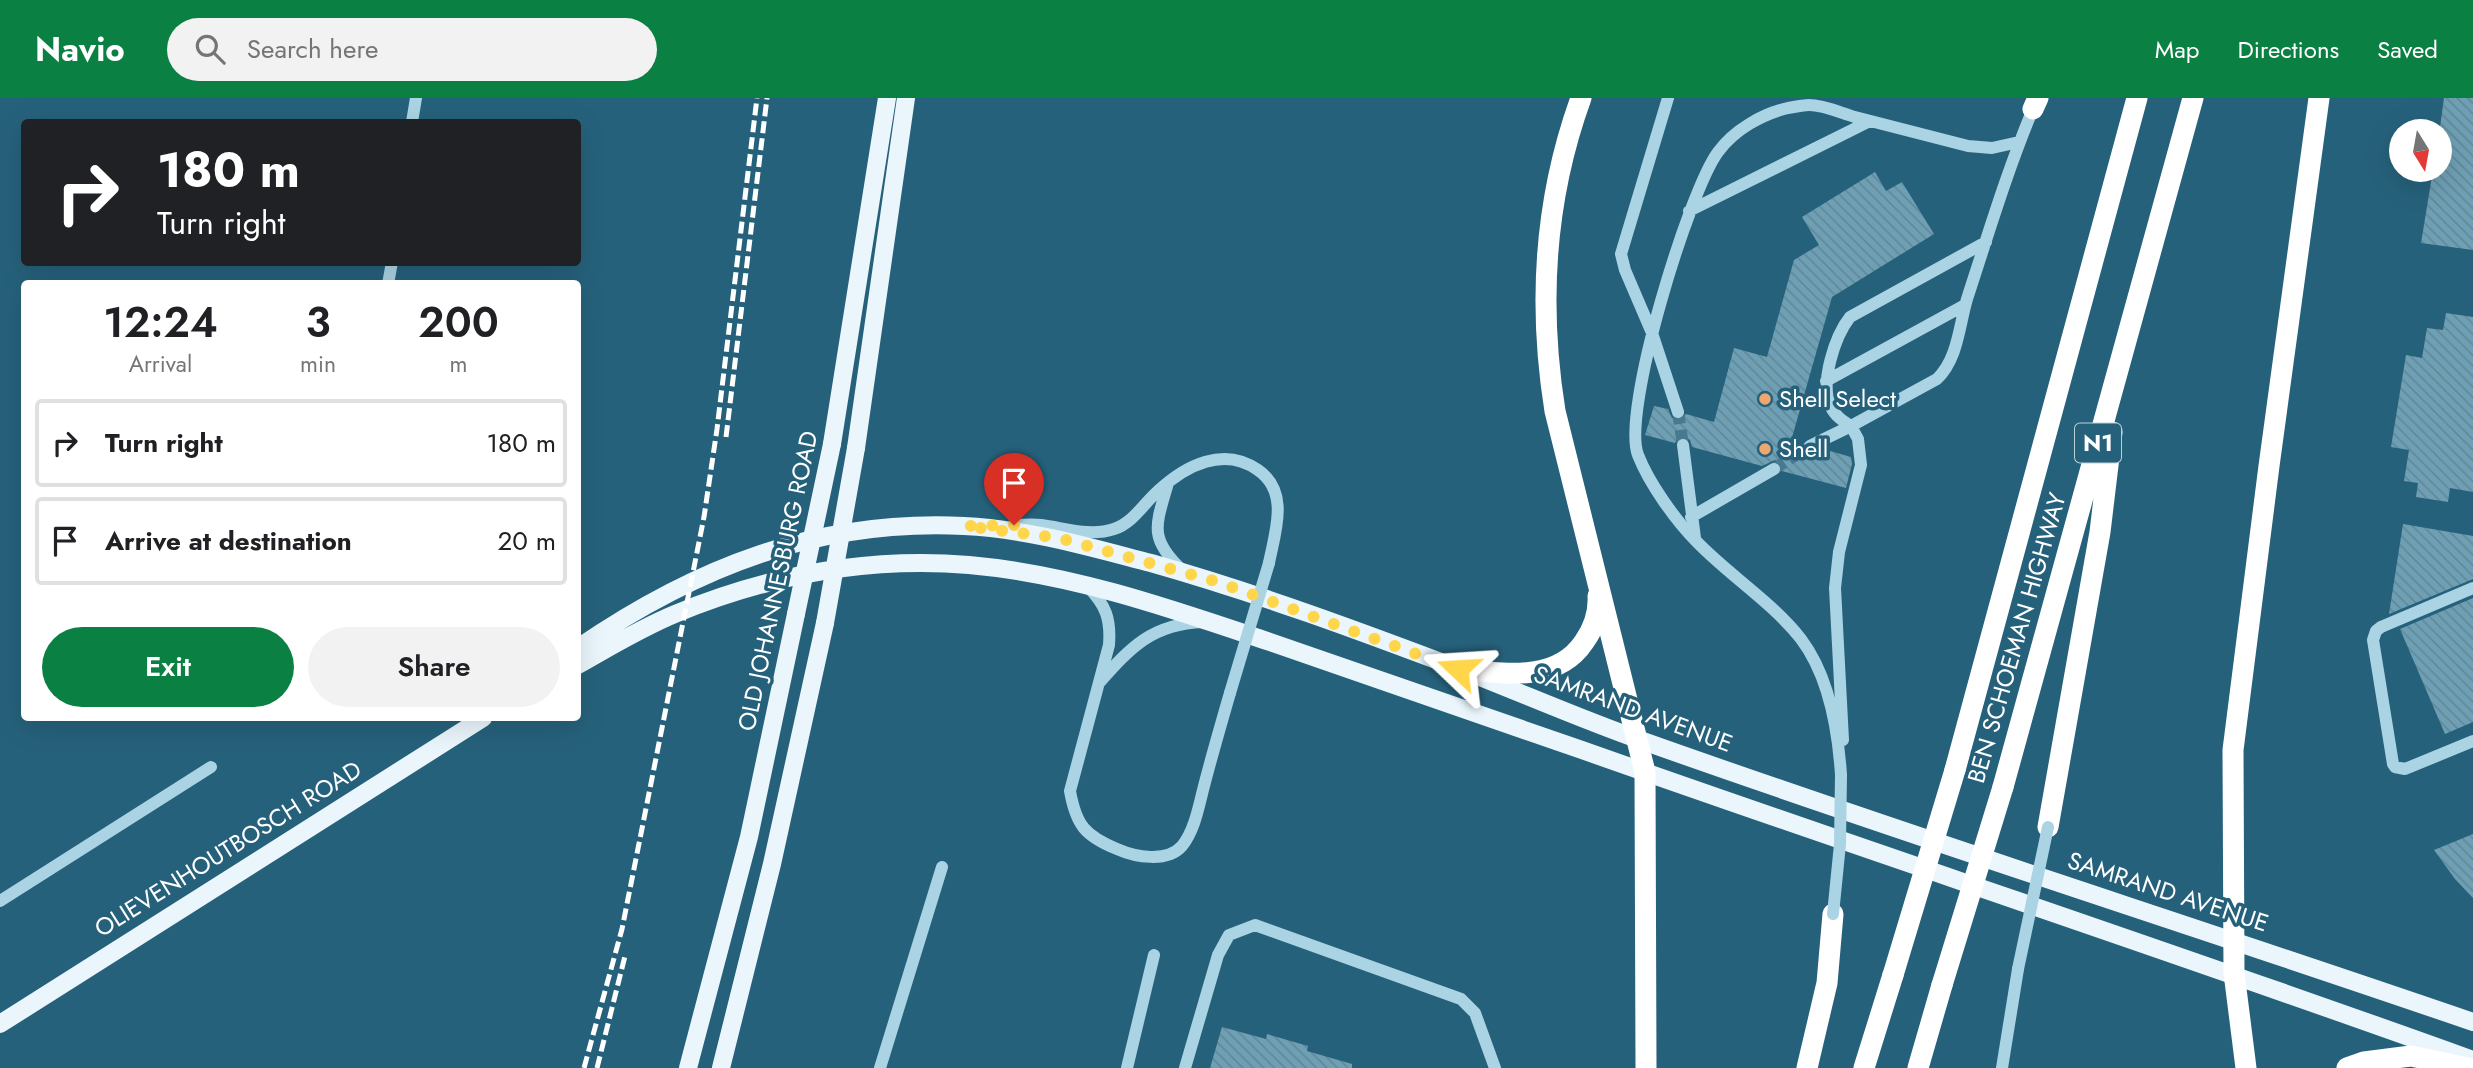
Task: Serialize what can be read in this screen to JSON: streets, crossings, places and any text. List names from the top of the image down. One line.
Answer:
{"streets":{"highway":["N1","BEN SCHOEMAN HIGHWAY"],"main road":["OLD JOHANNESBURG ROAD","SAMRAND AVENUE","OLIEVENHOUTBOSCH ROAD"]},"places":["Shell Select","Shell"],"north":"bottom","page":{"header":"Navio","search":"Search here","nav":["Map","Directions","Saved"],"turn":["180 m","Turn right"],"eta":["12:24","Arrival","3","min","200","m"],"list":[{"name":"Turn right","value":"180 m"},{"name":"Arrive at destination","value":"20 m"}],"buttons":["Exit","Share"]}}
